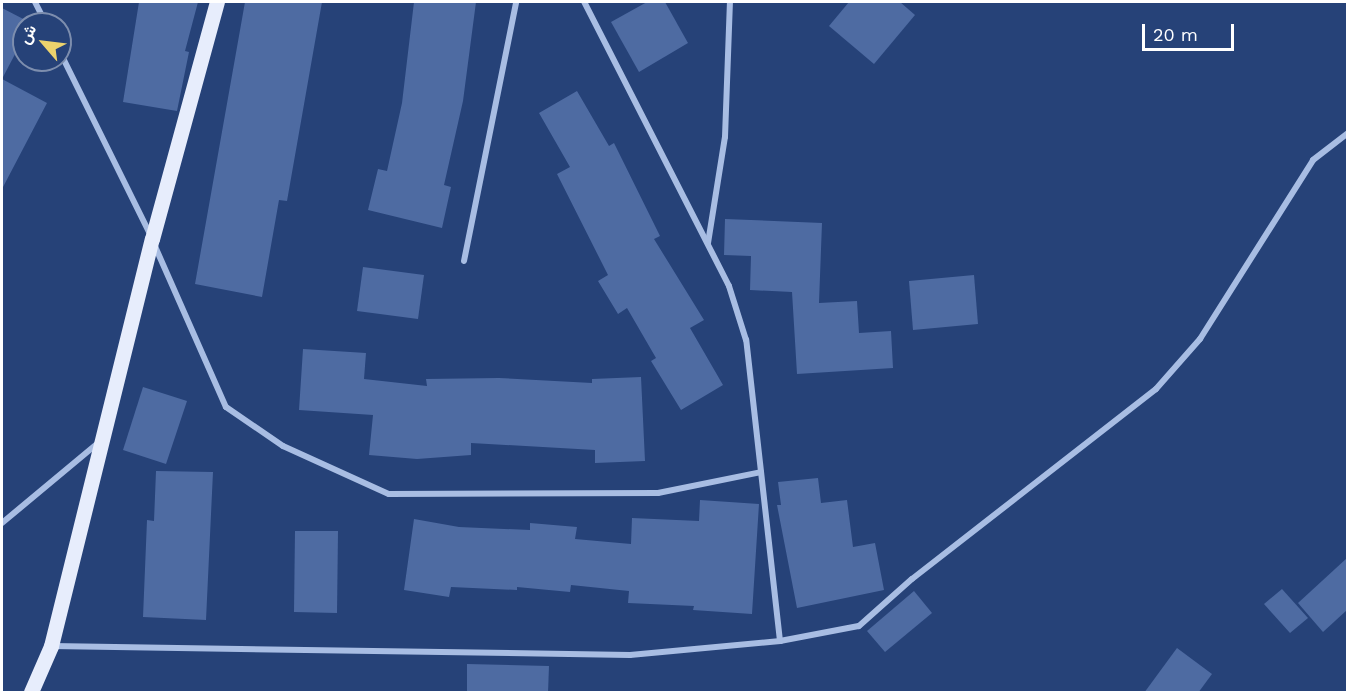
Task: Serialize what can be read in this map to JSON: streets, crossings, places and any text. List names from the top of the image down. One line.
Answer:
{"scale_bar":"20 m","north":"top left"}
